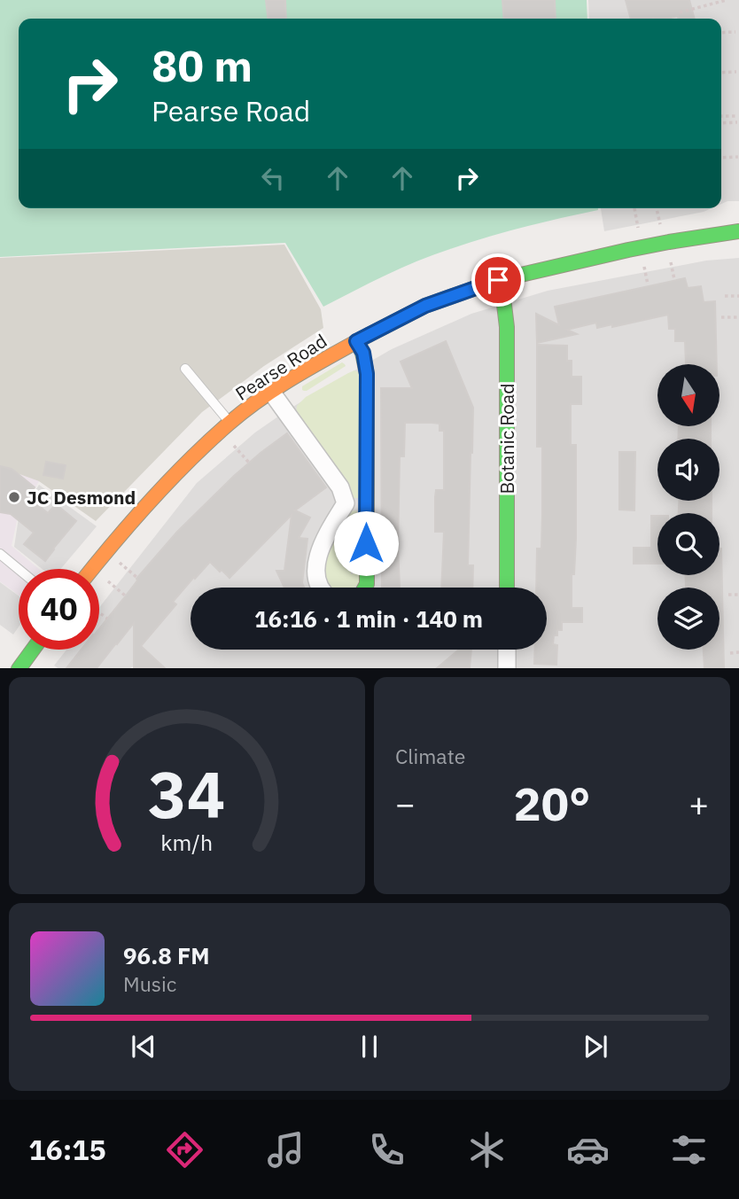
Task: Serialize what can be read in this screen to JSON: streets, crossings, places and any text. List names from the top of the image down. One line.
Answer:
{"streets":{"street":["Pearse Road","Botanic Road"]},"crossings":[["Pearse Road","Botanic Road"]],"places":["JC Desmond"],"north":"bottom","page":{"turn":["80 m","Pearse Road"],"limit":"40","trip":"16:16 · 1 min · 140 m","tile":"Climate","heat":["−","20°","+"],"song":["96.8 FM","Music"],"tabs":"16:15","gauge":["34","km/h"]}}
